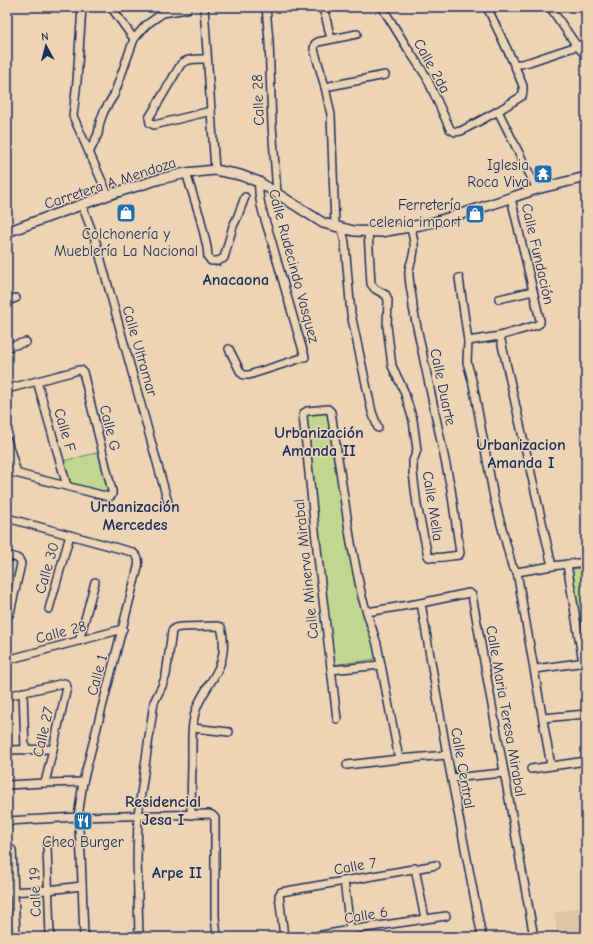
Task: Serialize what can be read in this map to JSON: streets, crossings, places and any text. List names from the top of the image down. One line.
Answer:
{"streets":{"street":["Calle 2da","Calle 28","Carretera A Mendoza","Calle Fundación","Calle Rudecindo Vasquez","Calle Ultramar","Calle Duarte","Calle G","Calle F","Calle Mella","Calle 30","Calle Minerva Mirabal","Calle 1","Calle Maria Teresa Mirabal","Calle 27","Calle Central","Calle 7","Calle 19","Calle 6"]},"crossings":[["Calle 28","Carretera A Mendoza"],["Calle 28","Calle 1"],["Carretera A Mendoza","Calle Fundación"],["Carretera A Mendoza","Calle Rudecindo Vasquez"],["Carretera A Mendoza","Calle Ultramar"],["Carretera A Mendoza","Calle Duarte"],["Carretera A Mendoza","Calle Mella"],["Calle Duarte","Calle Mella"],["Calle G","Calle F"],["Calle 30","Calle 1"],["Calle Minerva Mirabal","Calle Maria Teresa Mirabal"],["Calle Maria Teresa Mirabal","Calle Central"]],"districts":["Anacaona","Urbanización Amanda II","Urbanizacion Amanda I","Urbanización Mercedes","Residencial Jesa I","Arpe II"],"places":{"temple":["Iglesia Roca Viva"],"shop":["Colchonería y Mueblería La Nacional","Ferretería celenia import"],"restaurant":["Cheo Burger"]},"north":"top"}
